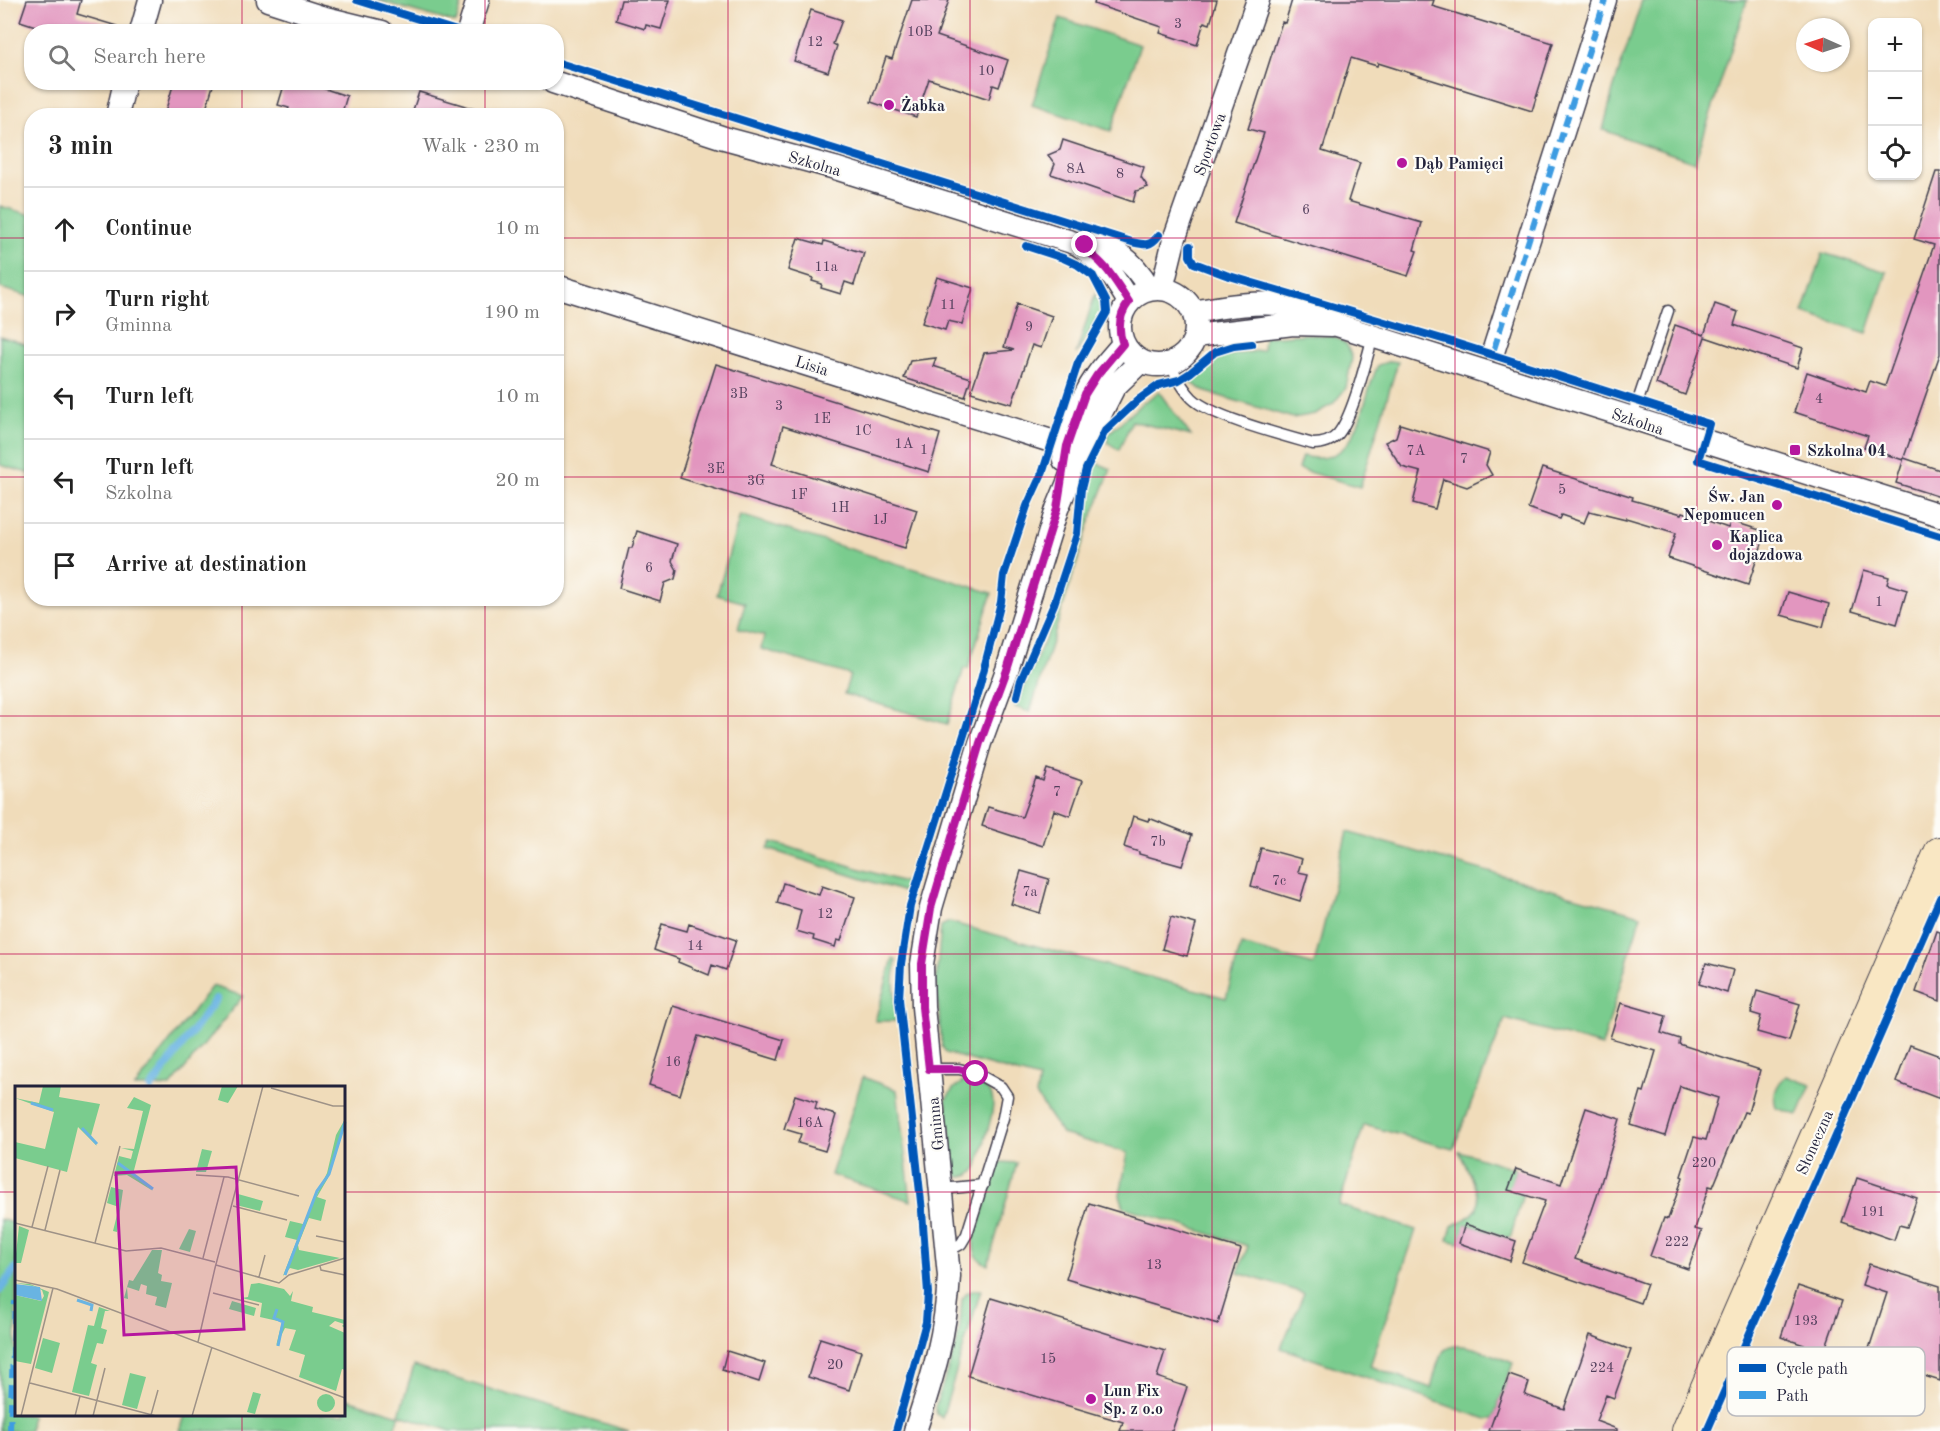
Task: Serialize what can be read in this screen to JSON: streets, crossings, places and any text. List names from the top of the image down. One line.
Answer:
{"streets":{"main road":["Słoneczna"],"street":["Sportowa","Szkolna","Lisia","Gminna"]},"crossings":[["Sportowa","Szkolna"],["Sportowa","Gminna"],["Szkolna","Gminna"],["Lisia","Gminna"]],"places":{"other":["Żabka","Dąb Pamięci","Św. Jan Nepomucen","Kaplica dojazdowa","Lun Fix Sp. z o.o"],"transit":["Szkolna 04"]},"house_numbers":["3","10B","12","10","8A","8","6","11a","11","9","3B","4","3","1E","1C","1A","1","7A","7","3E","3G","5","1F","1H","1J","6","1","7","7b","7c","7a","12","14","16","16A","220","191","222","13","193","15","20","224"],"legend":["Cycle path","Path"],"north":"left","page":{"map_buttons":["+","−"],"search":"Search here","heading":["3 min","Walk · 230 m"],"list":[["Continue","10 m"],["Turn right","Gminna","190 m"],["Turn left","10 m"],["Turn left","Szkolna","20 m"],"Arrive at destination"]}}
